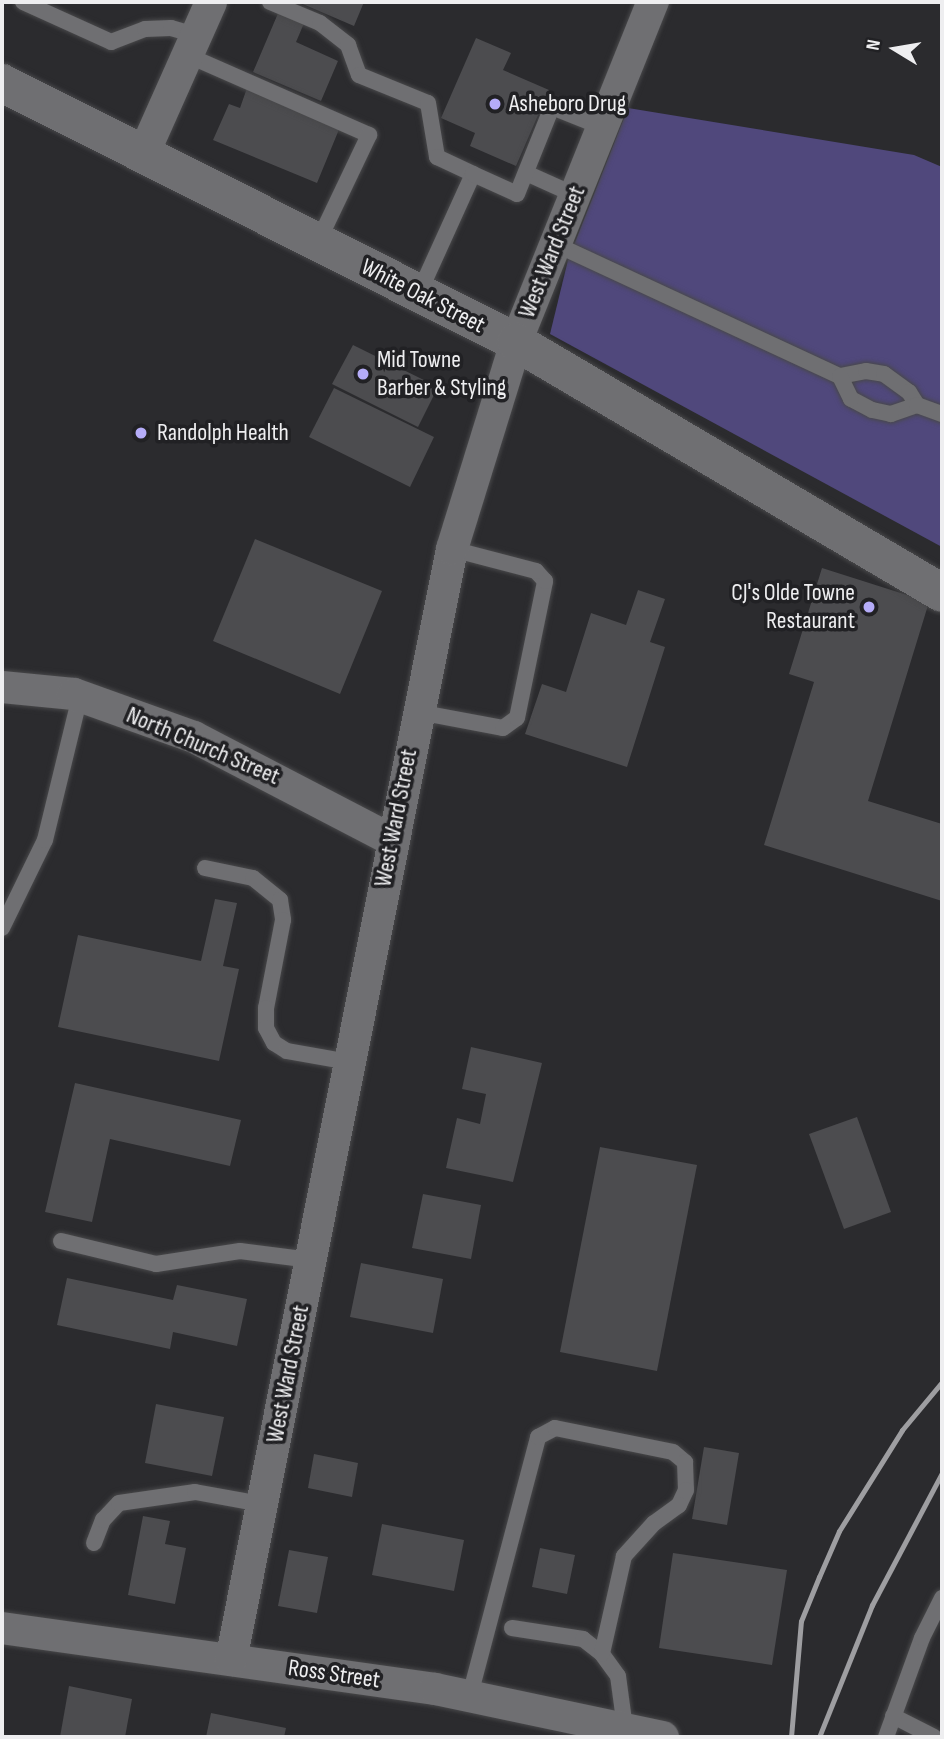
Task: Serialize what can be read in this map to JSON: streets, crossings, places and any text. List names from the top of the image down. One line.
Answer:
{"streets":{"street":["West Ward Street","White Oak Street","North Church Street","Ross Street"]},"crossings":[["West Ward Street","White Oak Street"],["West Ward Street","North Church Street"],["West Ward Street","Ross Street"]],"places":["Asheboro Drug","Mid Towne Barber & Styling","Randolph Health","CJ's Olde Towne Restaurant"],"north":"left"}
